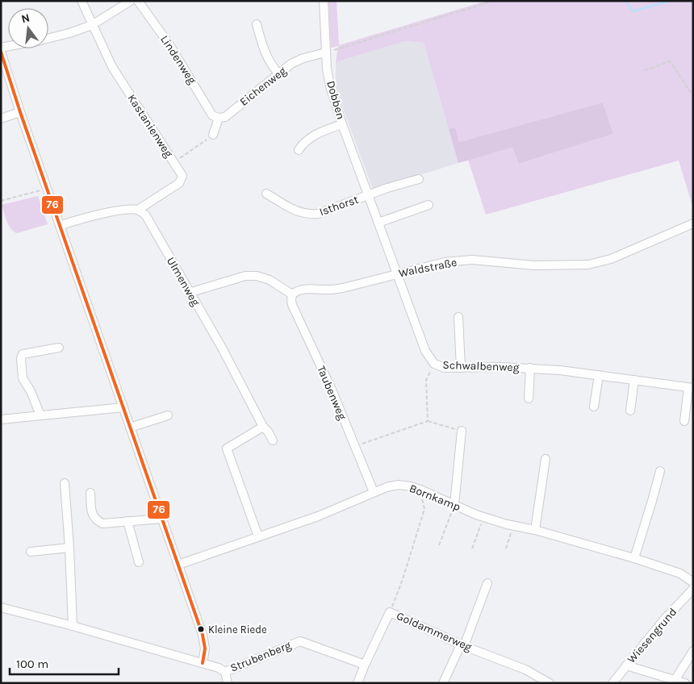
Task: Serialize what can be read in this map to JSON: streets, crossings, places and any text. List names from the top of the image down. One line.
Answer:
{"streets":{"street":["Lindenweg","Eichenweg","Dobben","Kastanienweg","Isthorst","Waldstraße","Ulmenweg","Schwalbenweg","Taubenweg","Bornkamp","Goldammerweg","Wiesengrund","Strubenberg"]},"crossings":[["Lindenweg","Eichenweg"],["Eichenweg","Dobben"],["Dobben","Isthorst"],["Dobben","Waldstraße"],["Dobben","Schwalbenweg"],["Kastanienweg","Ulmenweg"],["Waldstraße","Schwalbenweg"],["Waldstraße","Taubenweg"],["Taubenweg","Bornkamp"],["Goldammerweg","Strubenberg"]],"places":["Kleine Riede"],"lines":["transit line 76"],"scale_bar":"100 m","north":"top"}
